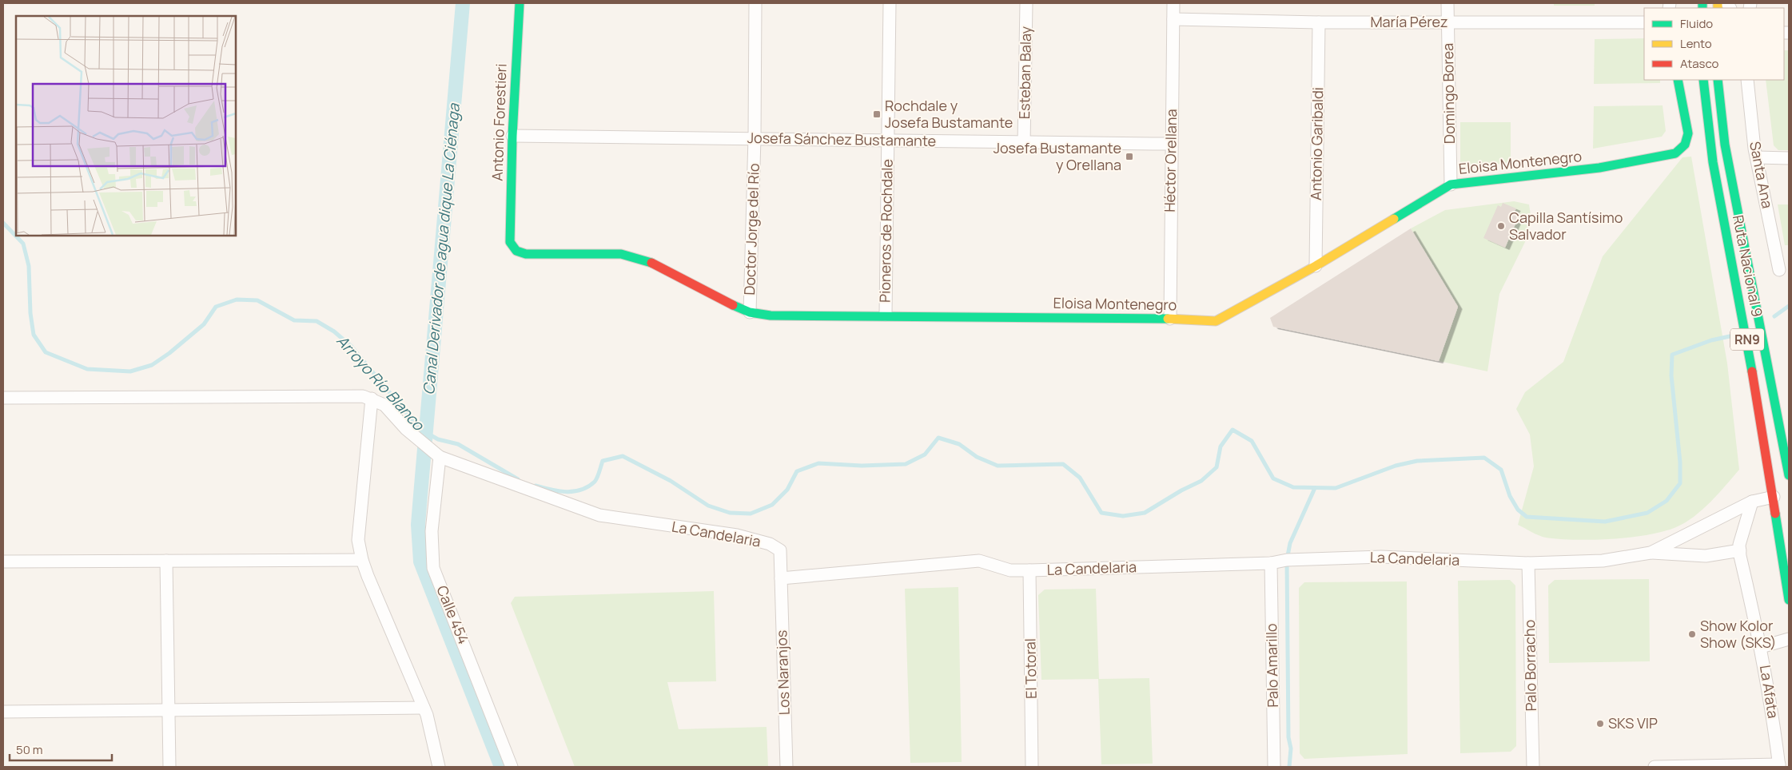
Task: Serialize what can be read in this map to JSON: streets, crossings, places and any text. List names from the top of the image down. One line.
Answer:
{"streets":{"street":["María Pérez","Esteban Balay","Domingo Borea","Antonio Forestieri","Josefa Sánchez Bustamante","Antonio Garibaldi","Héctor Orellana","Eloisa Montenegro","Santa Ana","Doctor Jorge del Río","Pioneros de Rochdale","Ruta Nacional 9","RN9","La Candelaria","Calle 454","Palo Amarillo","Palo Borracho","El Totoral","Los Naranjos","La Afata"]},"crossings":[["María Pérez","Domingo Borea"],["María Pérez","Antonio Garibaldi"],["María Pérez","Héctor Orellana"],["Esteban Balay","Josefa Sánchez Bustamante"],["Domingo Borea","Eloisa Montenegro"],["Antonio Forestieri","Josefa Sánchez Bustamante"],["Antonio Forestieri","Eloisa Montenegro"],["Josefa Sánchez Bustamante","Héctor Orellana"],["Josefa Sánchez Bustamante","Doctor Jorge del Río"],["Josefa Sánchez Bustamante","Pioneros de Rochdale"],["Antonio Garibaldi","Eloisa Montenegro"],["Héctor Orellana","Eloisa Montenegro"],["Eloisa Montenegro","Doctor Jorge del Río"],["Eloisa Montenegro","Pioneros de Rochdale"],["Ruta Nacional 9","La Candelaria"],["La Candelaria","Calle 454"],["La Candelaria","Palo Amarillo"],["La Candelaria","Palo Borracho"],["La Candelaria","El Totoral"],["La Candelaria","Los Naranjos"],["La Candelaria","La Afata"]],"water":["Canal Derivador de agua dique La Ciénaga","Arroyo Río Blanco"],"places":{"transit":["Rochdale y Josefa Bustamante","Josefa Bustamante y Orellana"],"other":["Capilla Santísimo Salvador","Show Kolor Show (SKS)","SKS VIP"]},"legend":["Fluido","Lento","Atasco"],"scale_bar":"50 m"}
